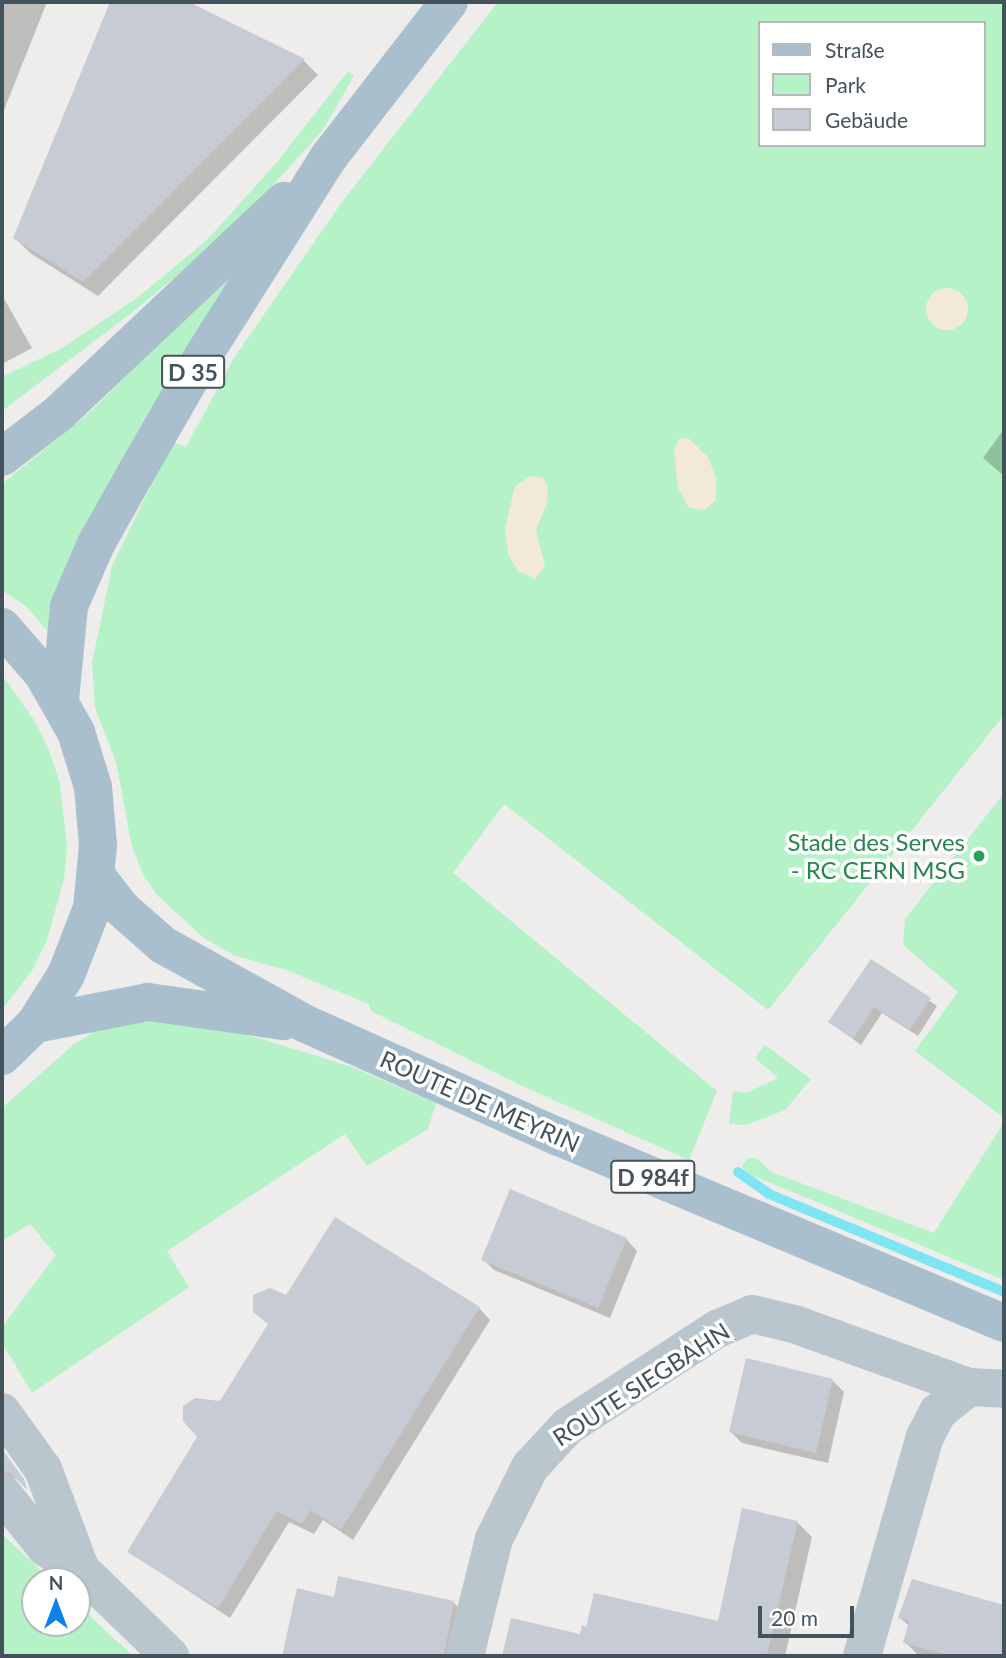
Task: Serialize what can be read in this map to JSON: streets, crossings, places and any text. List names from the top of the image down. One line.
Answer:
{"streets":{"main road":["D 35","ROUTE DE MEYRIN","D 984f"],"street":["ROUTE SIEGBAHN"]},"places":["Stade des Serves - RC CERN MSG"],"legend":["Straße","Park","Gebäude"],"scale_bar":"20 m","north":"top"}
